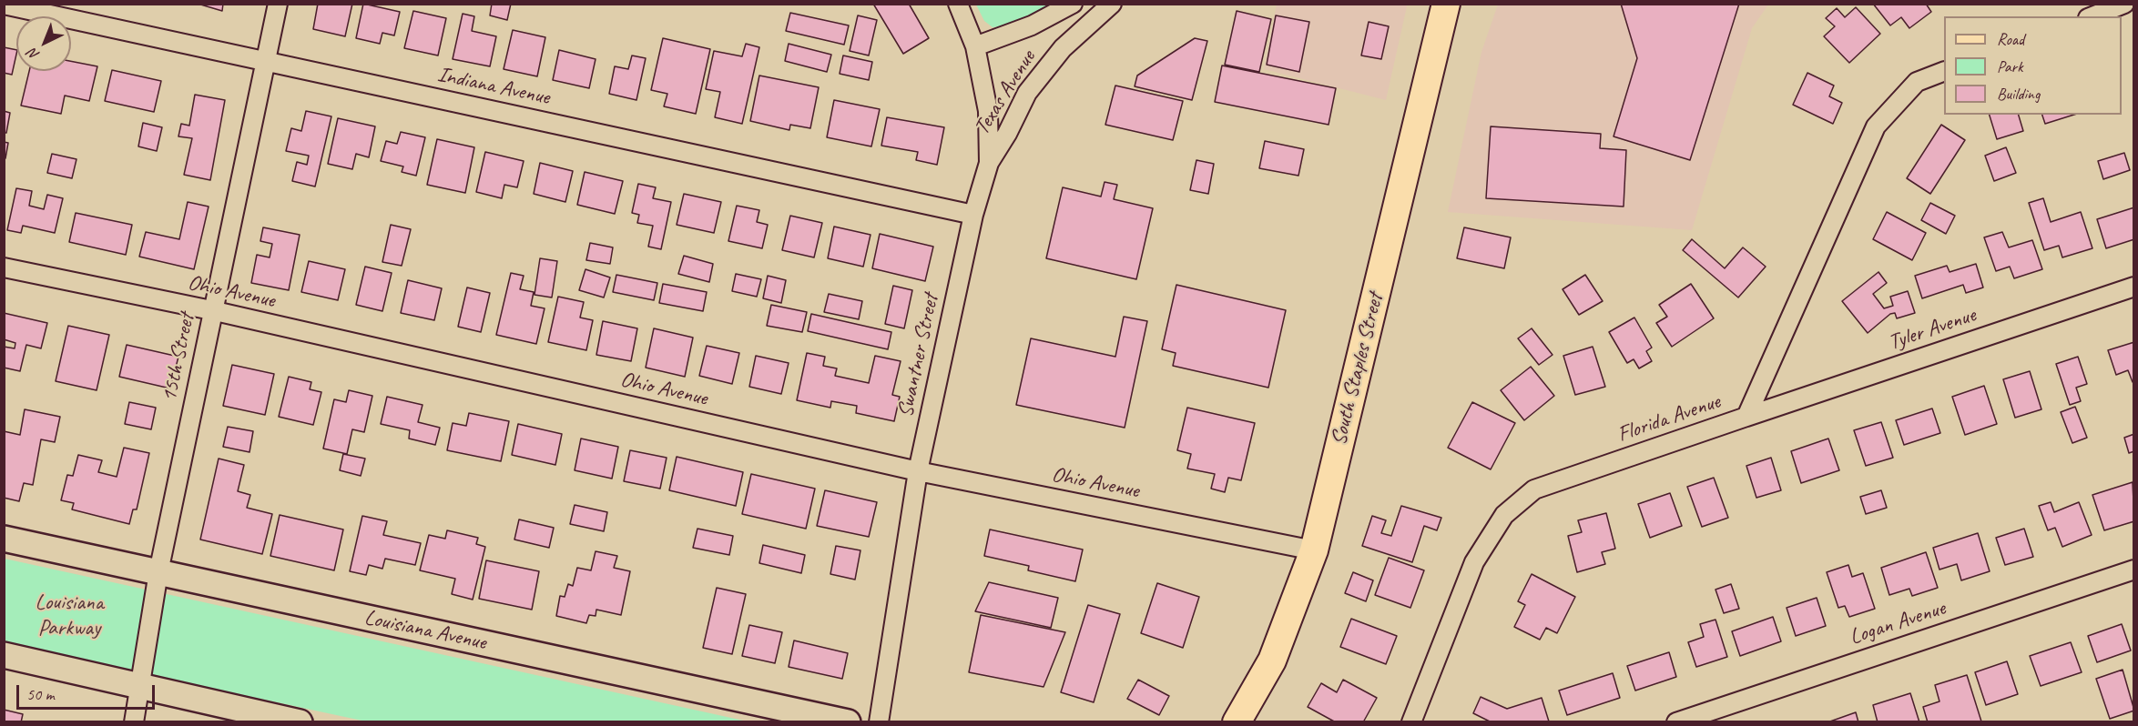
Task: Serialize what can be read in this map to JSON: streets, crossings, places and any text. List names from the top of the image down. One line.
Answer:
{"streets":{"main road":["South Staples Street","Louisiana Avenue"],"street":["Indiana Avenue","Texas Avenue","Ohio Avenue","Tyler Avenue","Swantner Street","15th Street","Florida Avenue","Logan Avenue"]},"crossings":[["Indiana Avenue","Swantner Street"],["Indiana Avenue","15th Street"],["Texas Avenue","Swantner Street"],["Ohio Avenue","Swantner Street"],["Ohio Avenue","15th Street"],["Ohio Avenue","South Staples Street"],["Tyler Avenue","Florida Avenue"],["15th Street","Louisiana Avenue"]],"parks":["Louisiana Parkway"],"legend":["Road","Park","Building"],"scale_bar":"50 m","north":"bottom left"}
